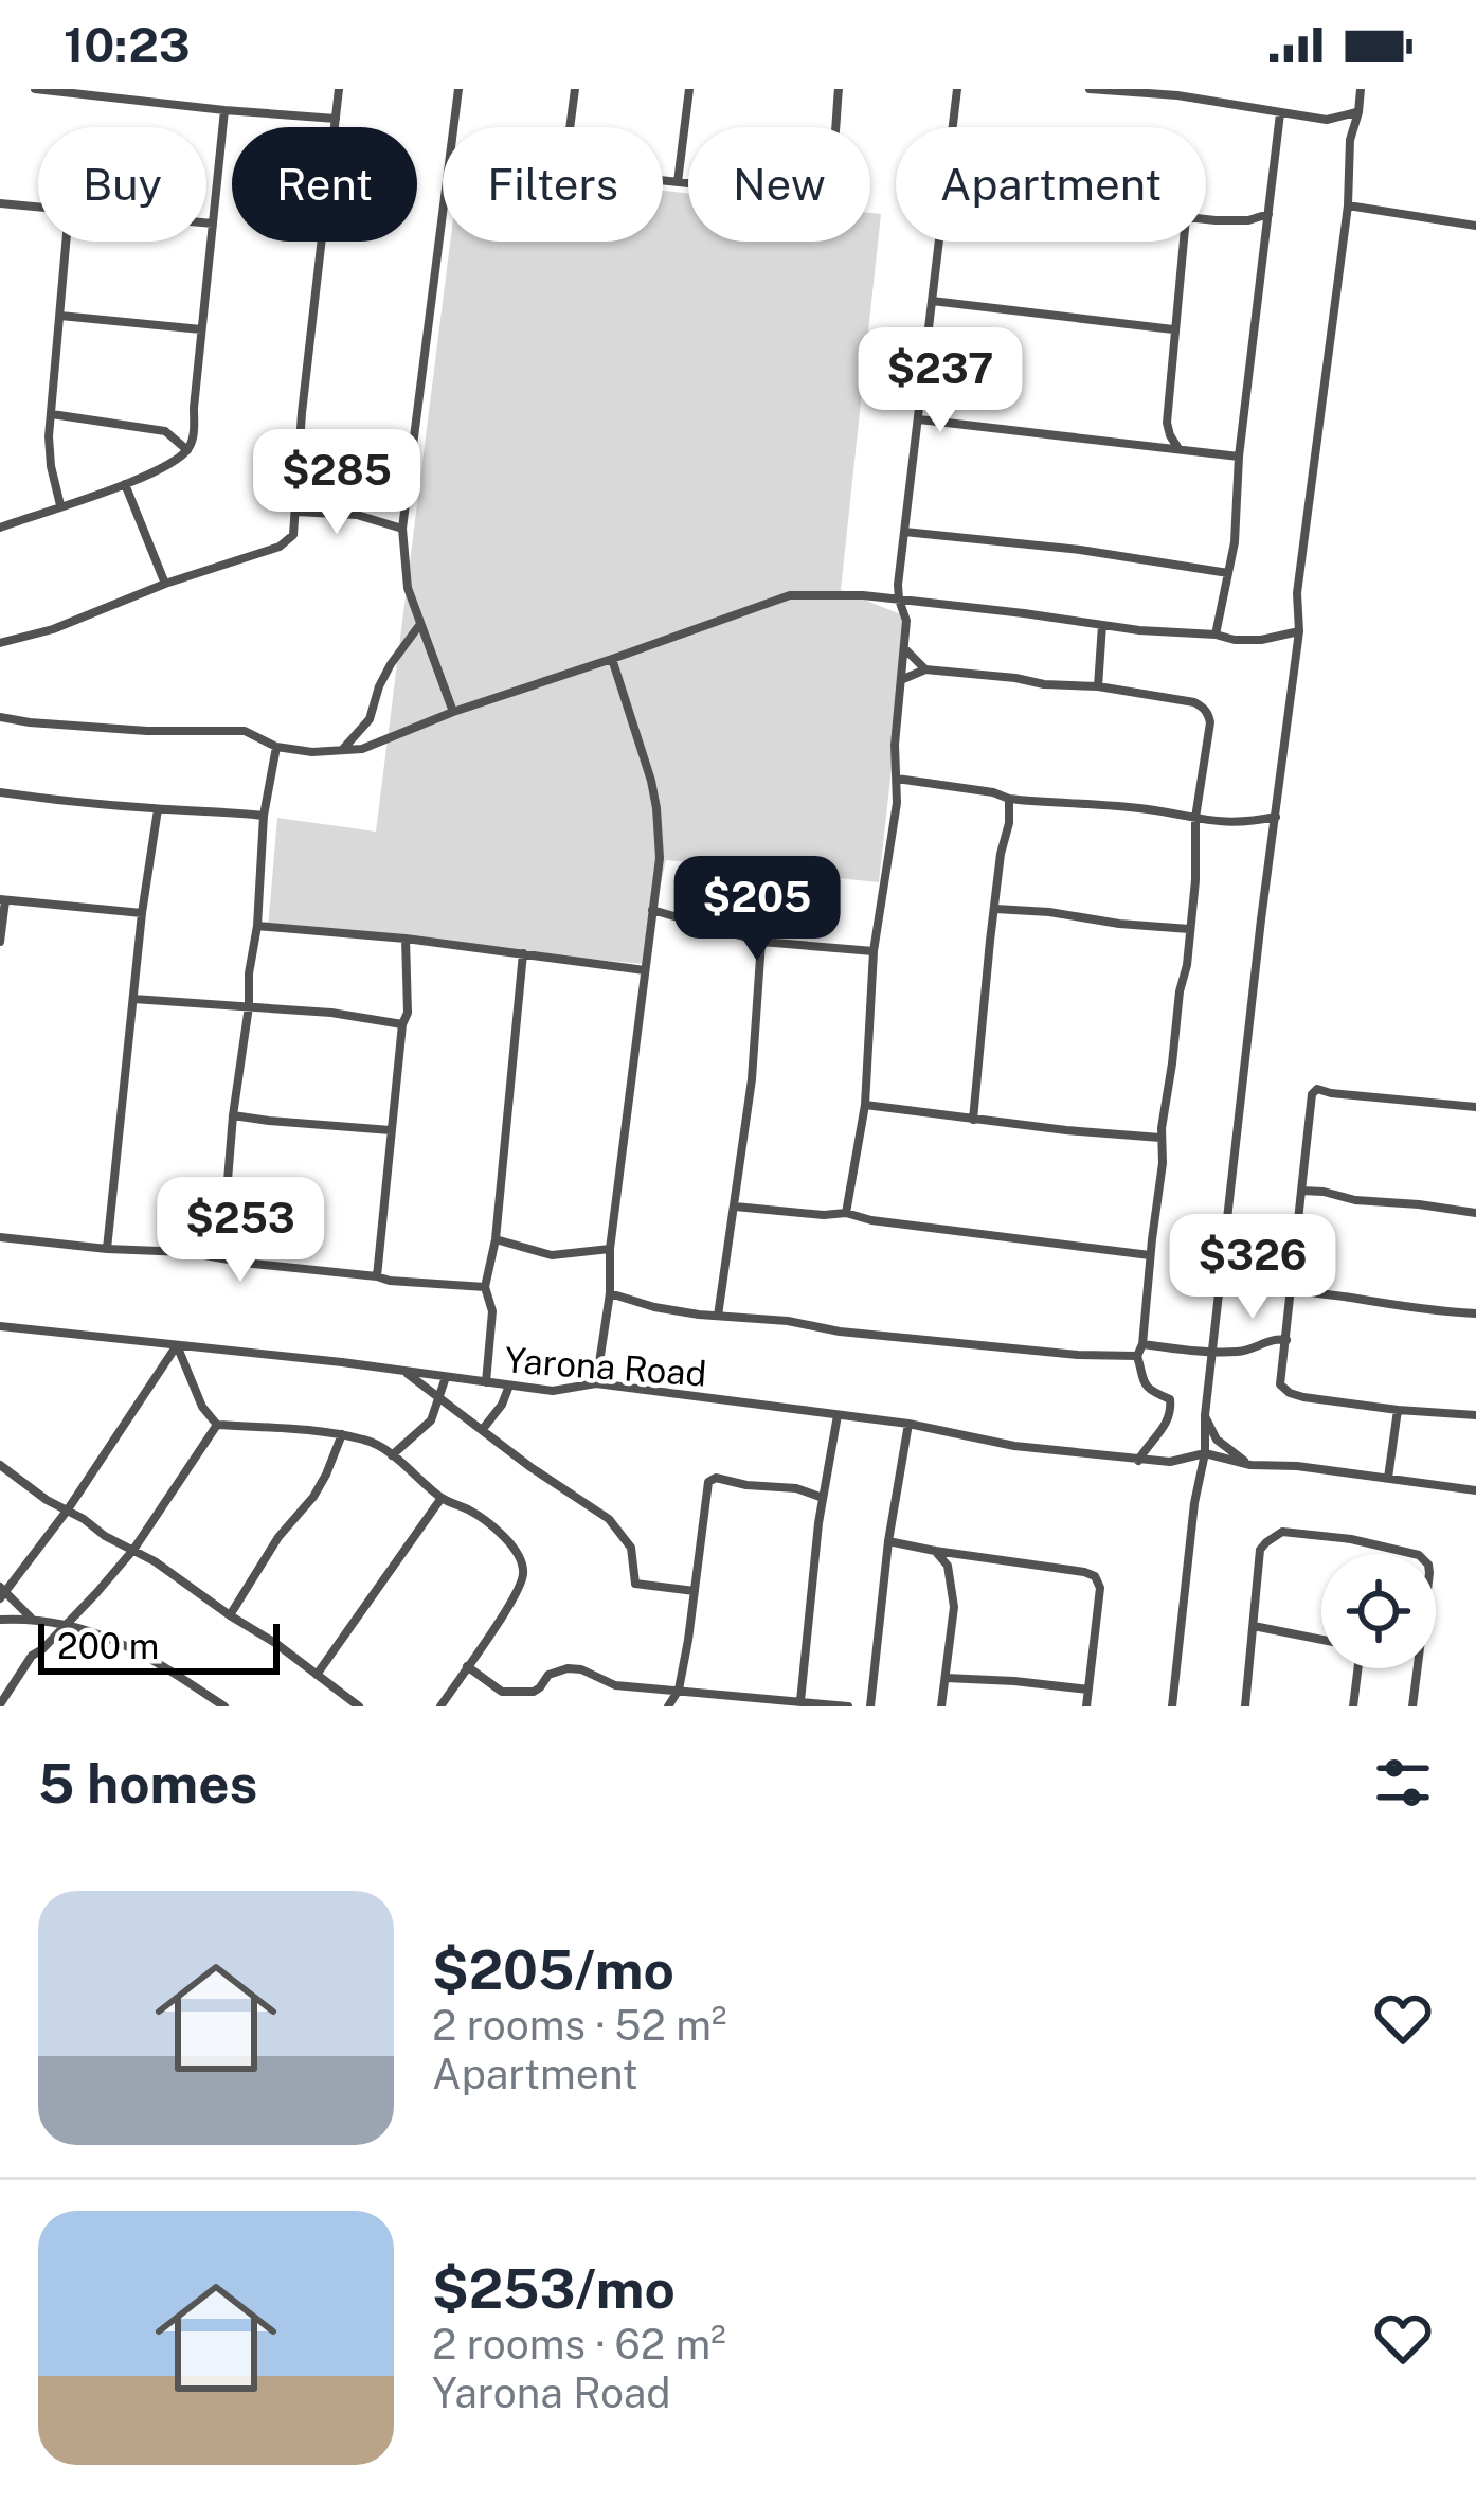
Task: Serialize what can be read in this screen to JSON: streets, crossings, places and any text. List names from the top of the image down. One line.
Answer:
{"streets":{"street":["Yarona Road"]},"scale_bar":"200 m","page":{"status":"10:23","chip":["Buy","Rent","Filters","New","Apartment"],"price":["$237","$285","$205","$253","$326"],"scale":"200 m","heading":"5 homes","list":[{"name":"$205/mo","note":"2 rooms · 52 m² · Apartment"},{"name":"$253/mo","note":"2 rooms · 62 m² · Yarona Road"}]}}
